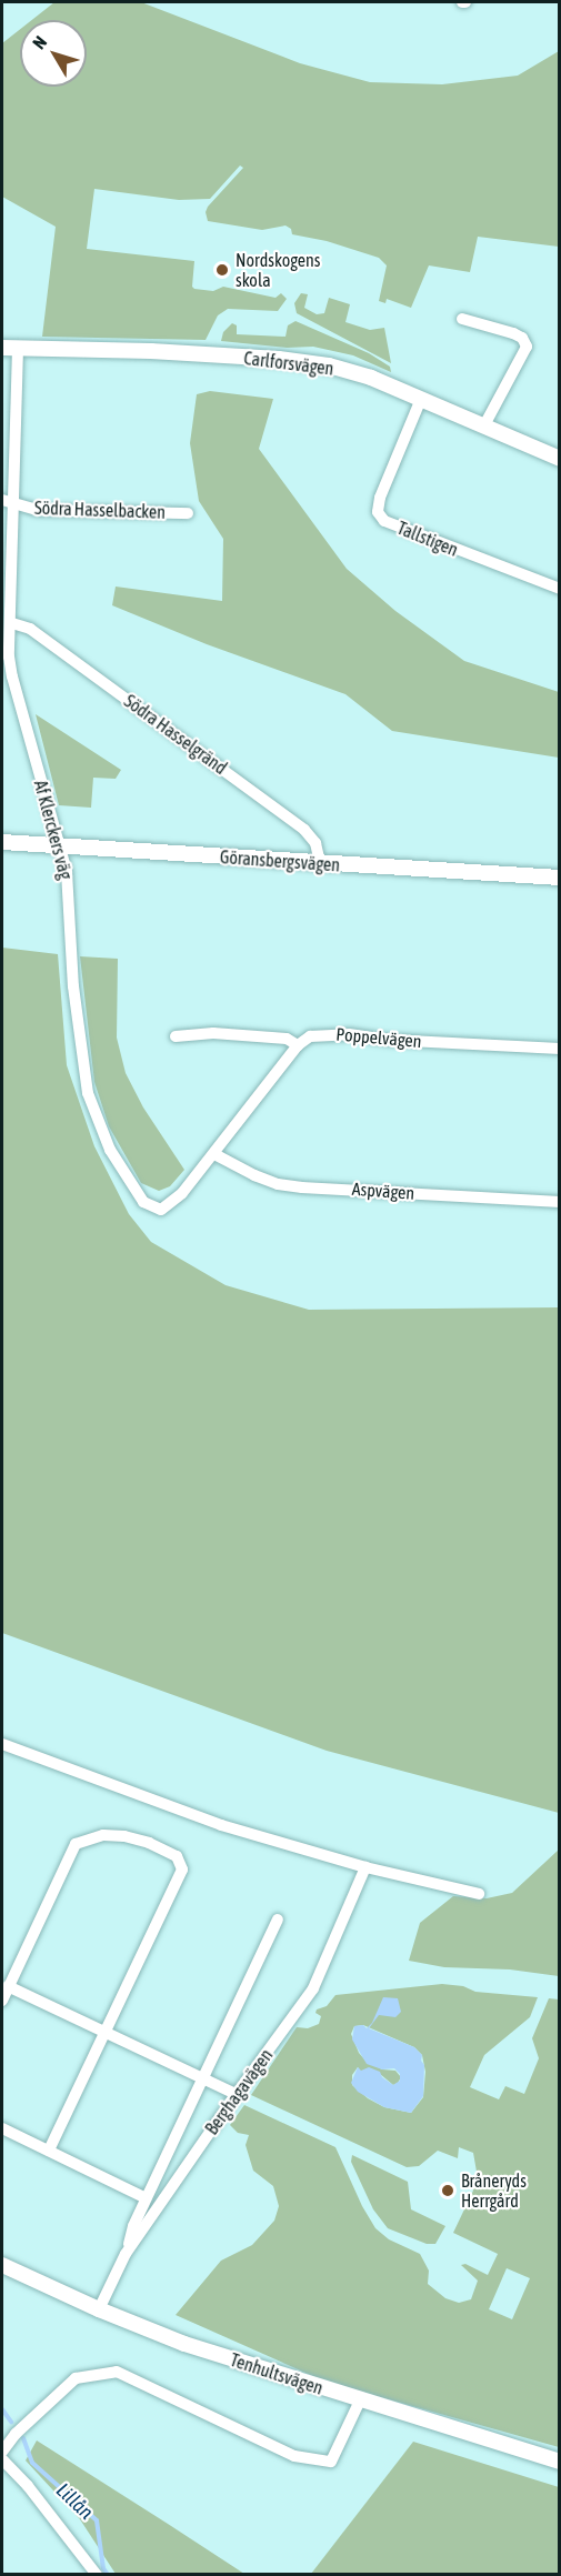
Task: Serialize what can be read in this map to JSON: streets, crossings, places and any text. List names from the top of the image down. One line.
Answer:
{"streets":{"street":["Carlforsvägen","Södra Hasselbacken","Tallstigen","Södra Hasselgränd","Af Klerckers väg","Göransbergsvägen","Poppelvägen","Aspvägen","Berghagavägen","Tenhultsvägen"]},"crossings":[["Carlforsvägen","Tallstigen"],["Carlforsvägen","Af Klerckers väg"],["Södra Hasselbacken","Af Klerckers väg"],["Södra Hasselgränd","Af Klerckers väg"],["Södra Hasselgränd","Göransbergsvägen"],["Af Klerckers väg","Göransbergsvägen"],["Af Klerckers väg","Aspvägen"],["Berghagavägen","Tenhultsvägen"]],"water":["Lillån"],"places":["Nordskogens skola","Bråneryds Herrgård"],"north":"top left"}
